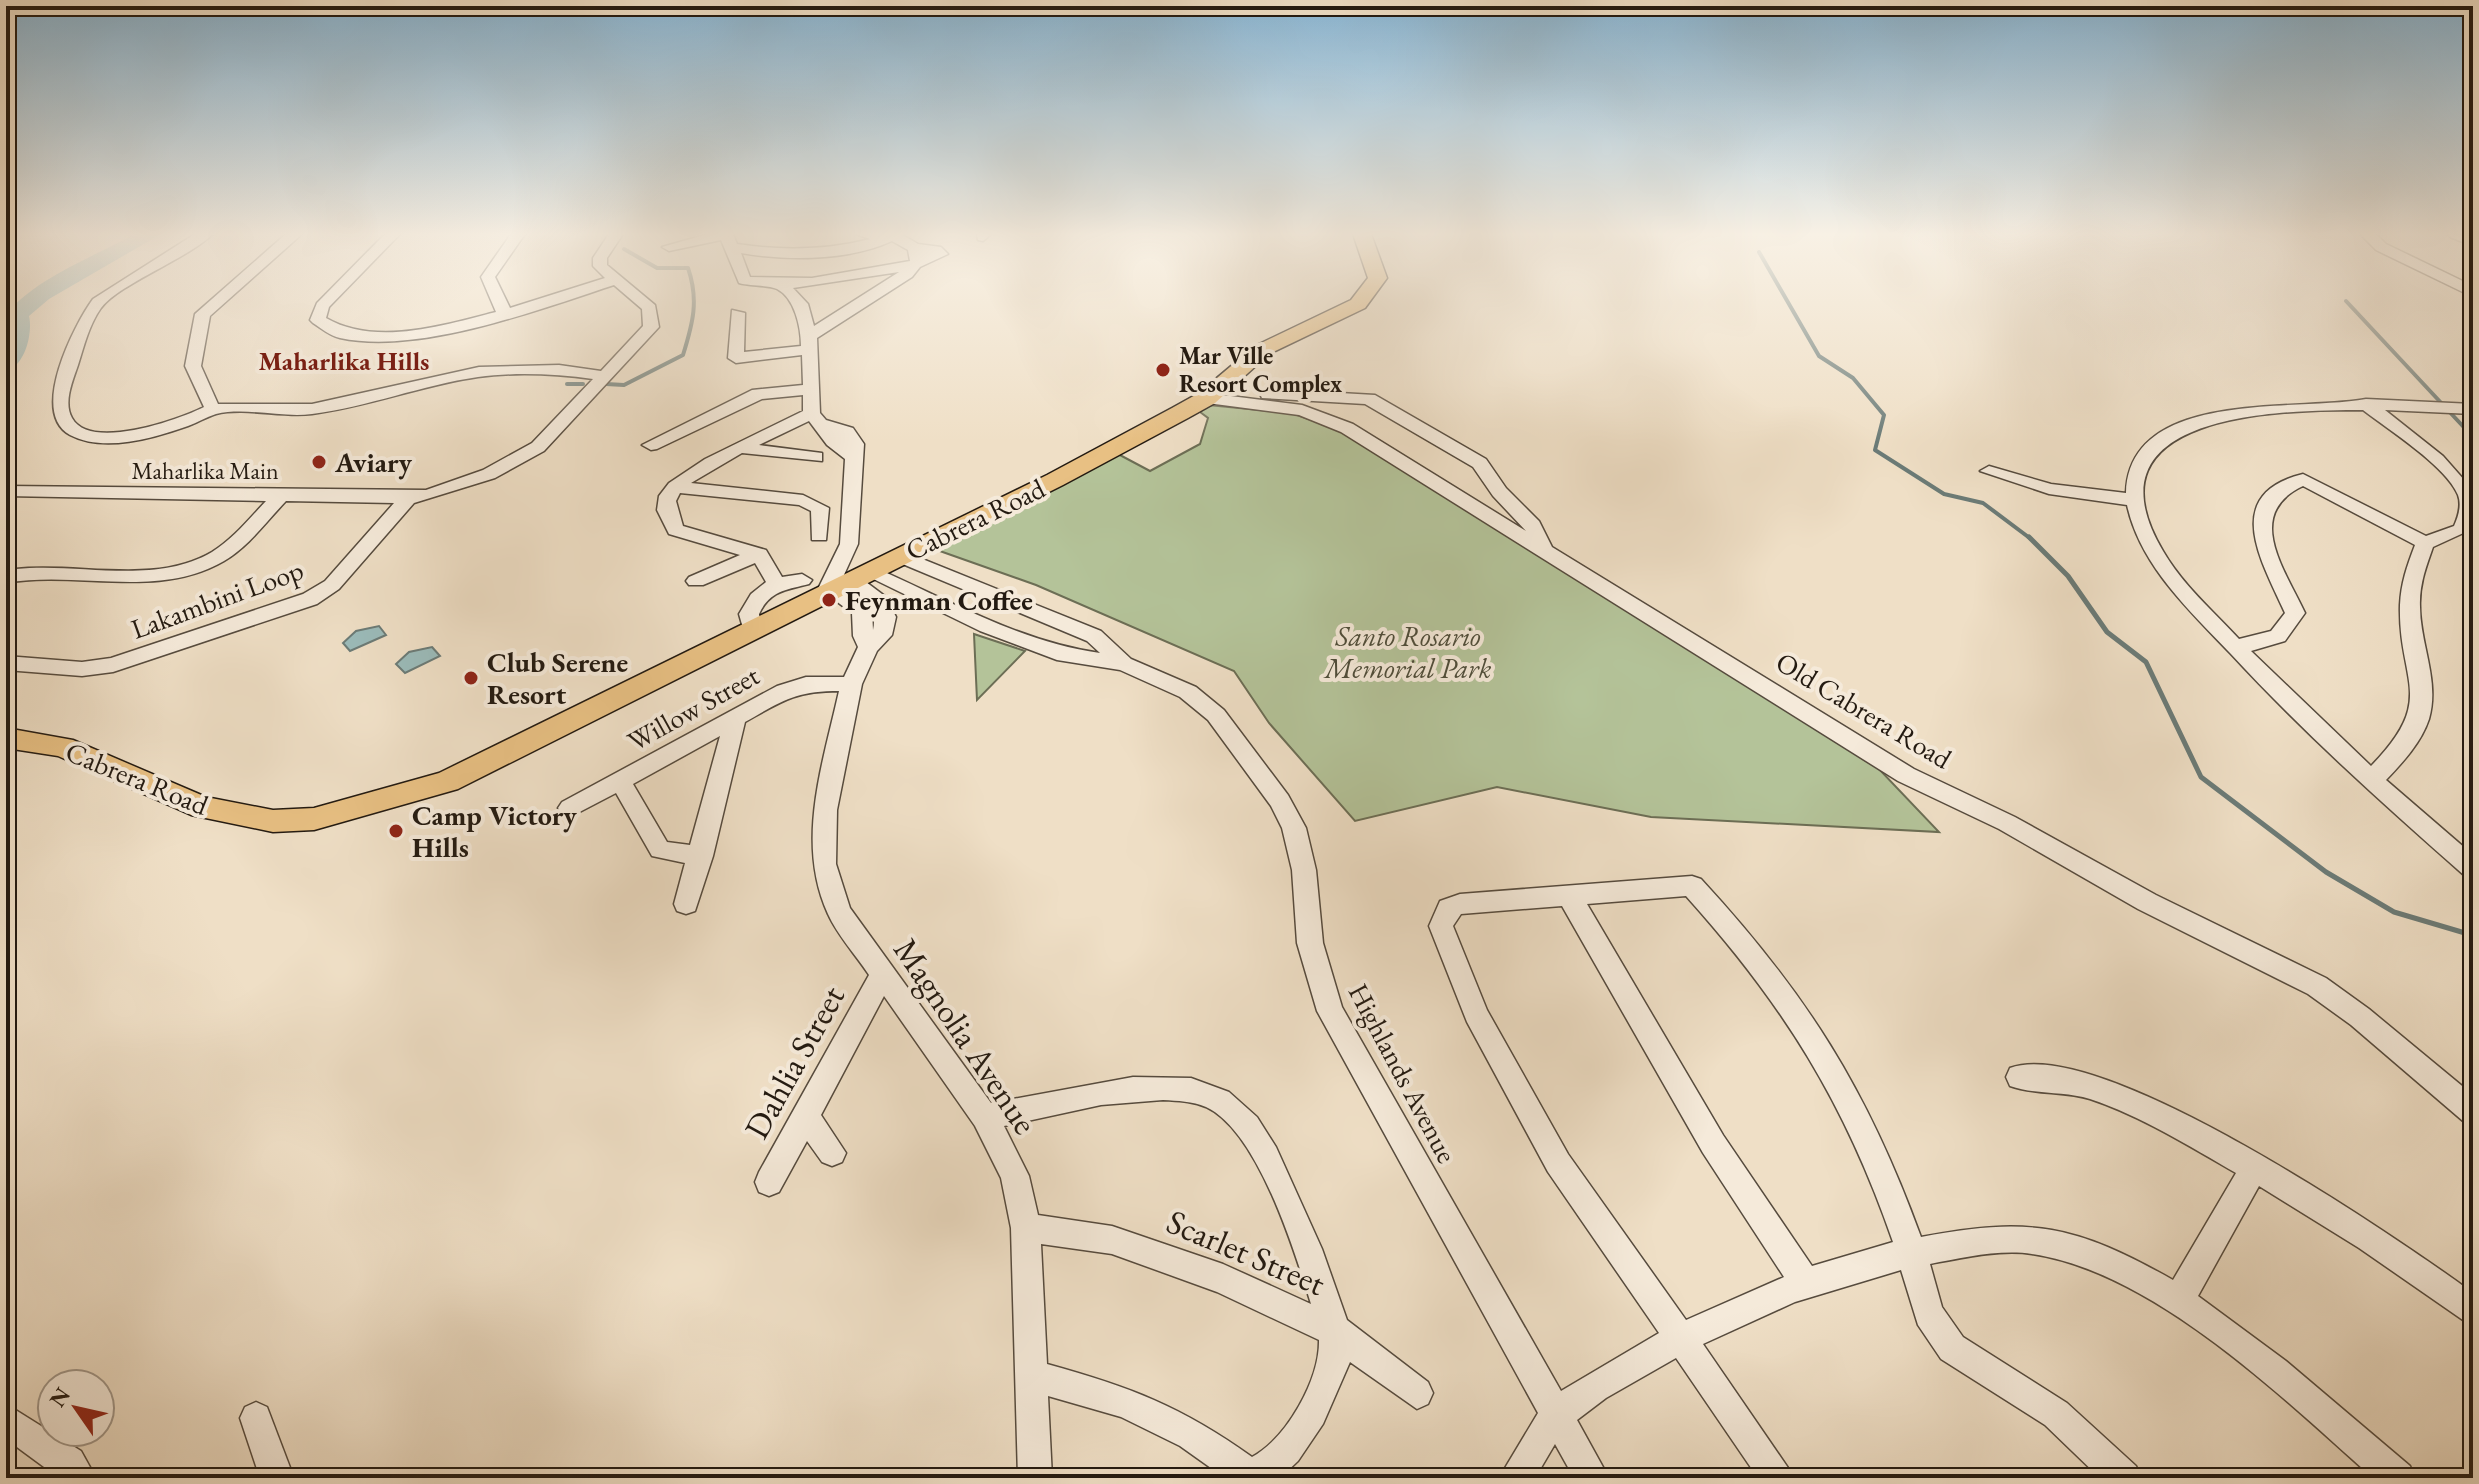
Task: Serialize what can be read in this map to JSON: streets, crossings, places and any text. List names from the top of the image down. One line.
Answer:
{"streets":{"main road":["Cabrera Road"],"street":["Maharlika Main","Lakambini Loop","Willow Street","Old Cabrera Road","Magnolia Avenue","Dahlia Street","Highlands Avenue","Scarlet Street"]},"crossings":[["Maharlika Main","Lakambini Loop"],["Cabrera Road","Old Cabrera Road"],["Cabrera Road","Magnolia Avenue"],["Cabrera Road","Highlands Avenue"],["Willow Street","Magnolia Avenue"],["Magnolia Avenue","Dahlia Street"],["Magnolia Avenue","Highlands Avenue"],["Magnolia Avenue","Scarlet Street"]],"districts":["Maharlika Hills"],"parks":["Santo Rosario Memorial Park"],"places":["Mar Ville Resort Complex","Aviary","Feynman Coffee","Club Serene Resort","Camp Victory Hills"],"north":"top left"}
